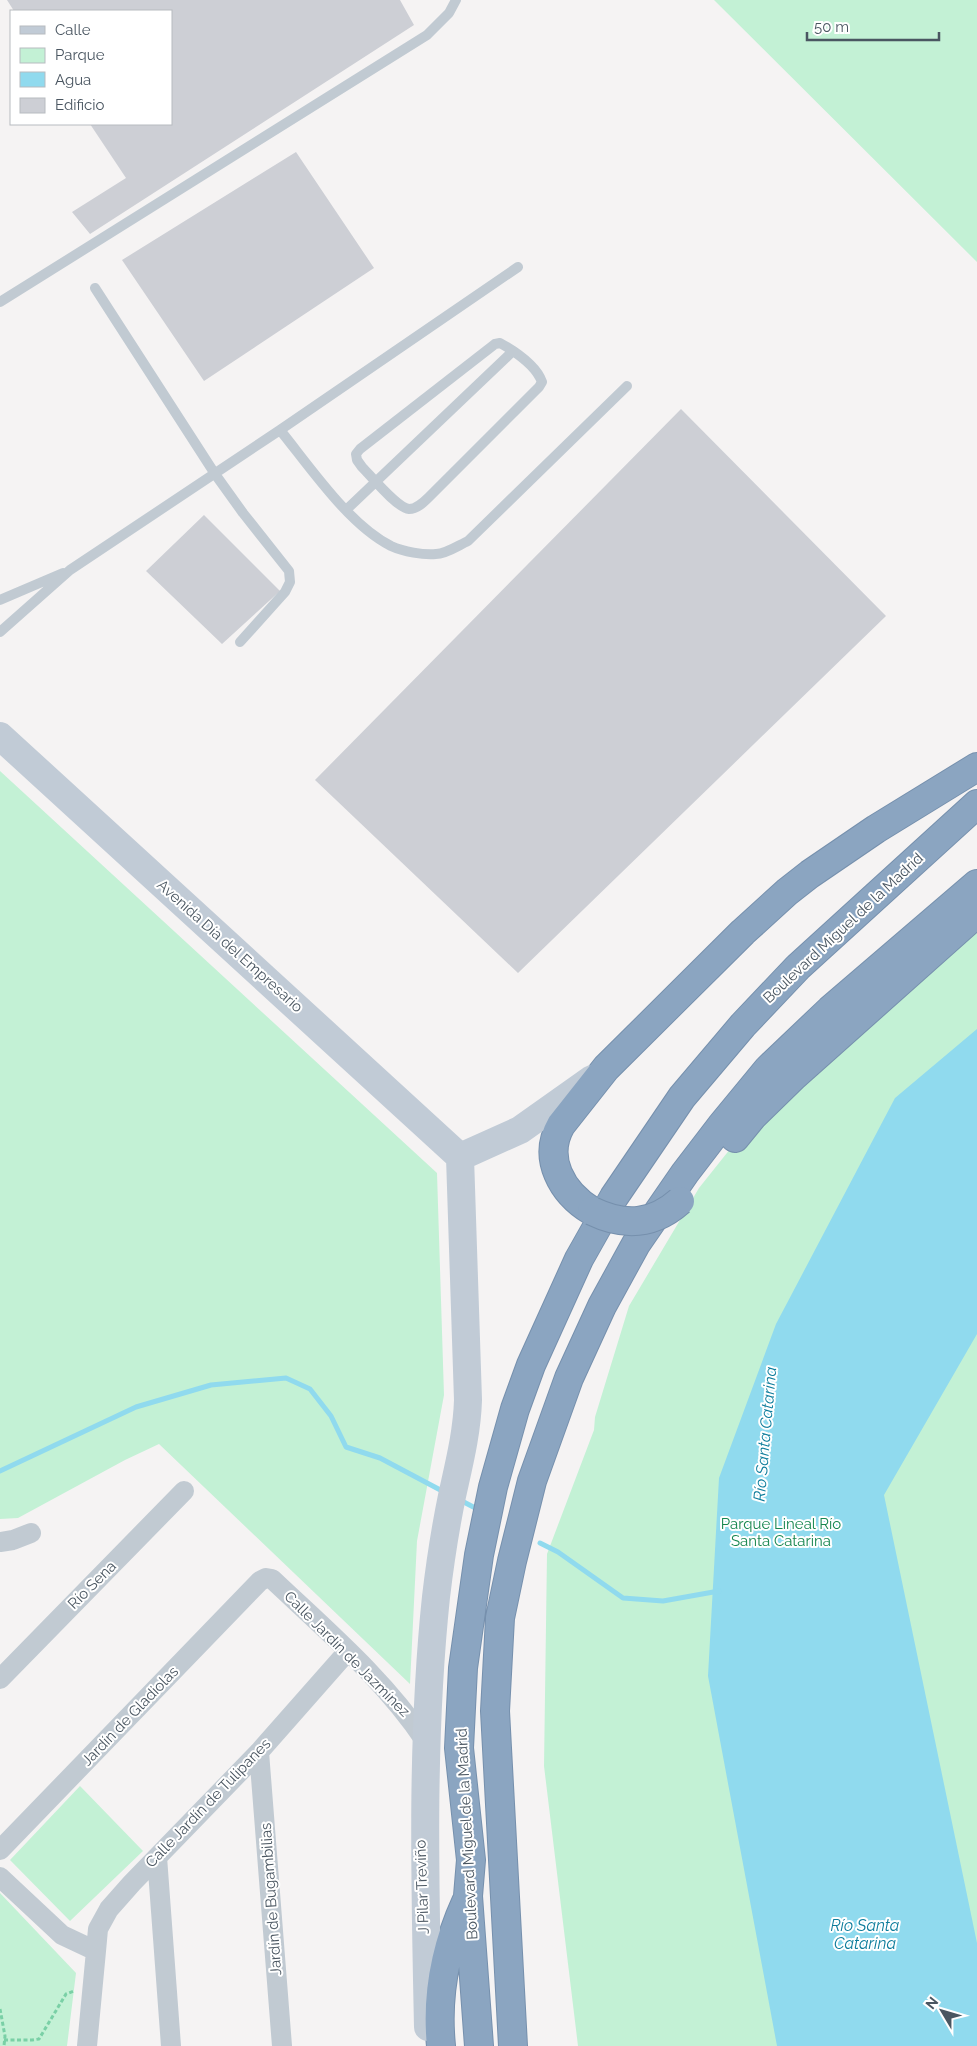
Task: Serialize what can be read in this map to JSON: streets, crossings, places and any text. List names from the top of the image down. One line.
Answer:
{"streets":{"highway":["Boulevard Miguel de la Madrid"],"street":["Avenida Día del Empresario","Río Sena","Calle Jardín de Jazmínez","Jardín de Gladiolas","Calle Jardín de Tulipanes","Jardín de Bugambilias"]},"crossings":[["Calle Jardín de Jazmínez","Jardín de Gladiolas"],["Calle Jardín de Jazmínez","Calle Jardín de Tulipanes"],["Calle Jardín de Tulipanes","Jardín de Bugambilias"]],"water":["Río Santa Catarina"],"parks":["Parque Lineal Río Santa Catarina"],"legend":["Calle","Parque","Agua","Edificio"],"scale_bar":"50 m","north":"top left"}
